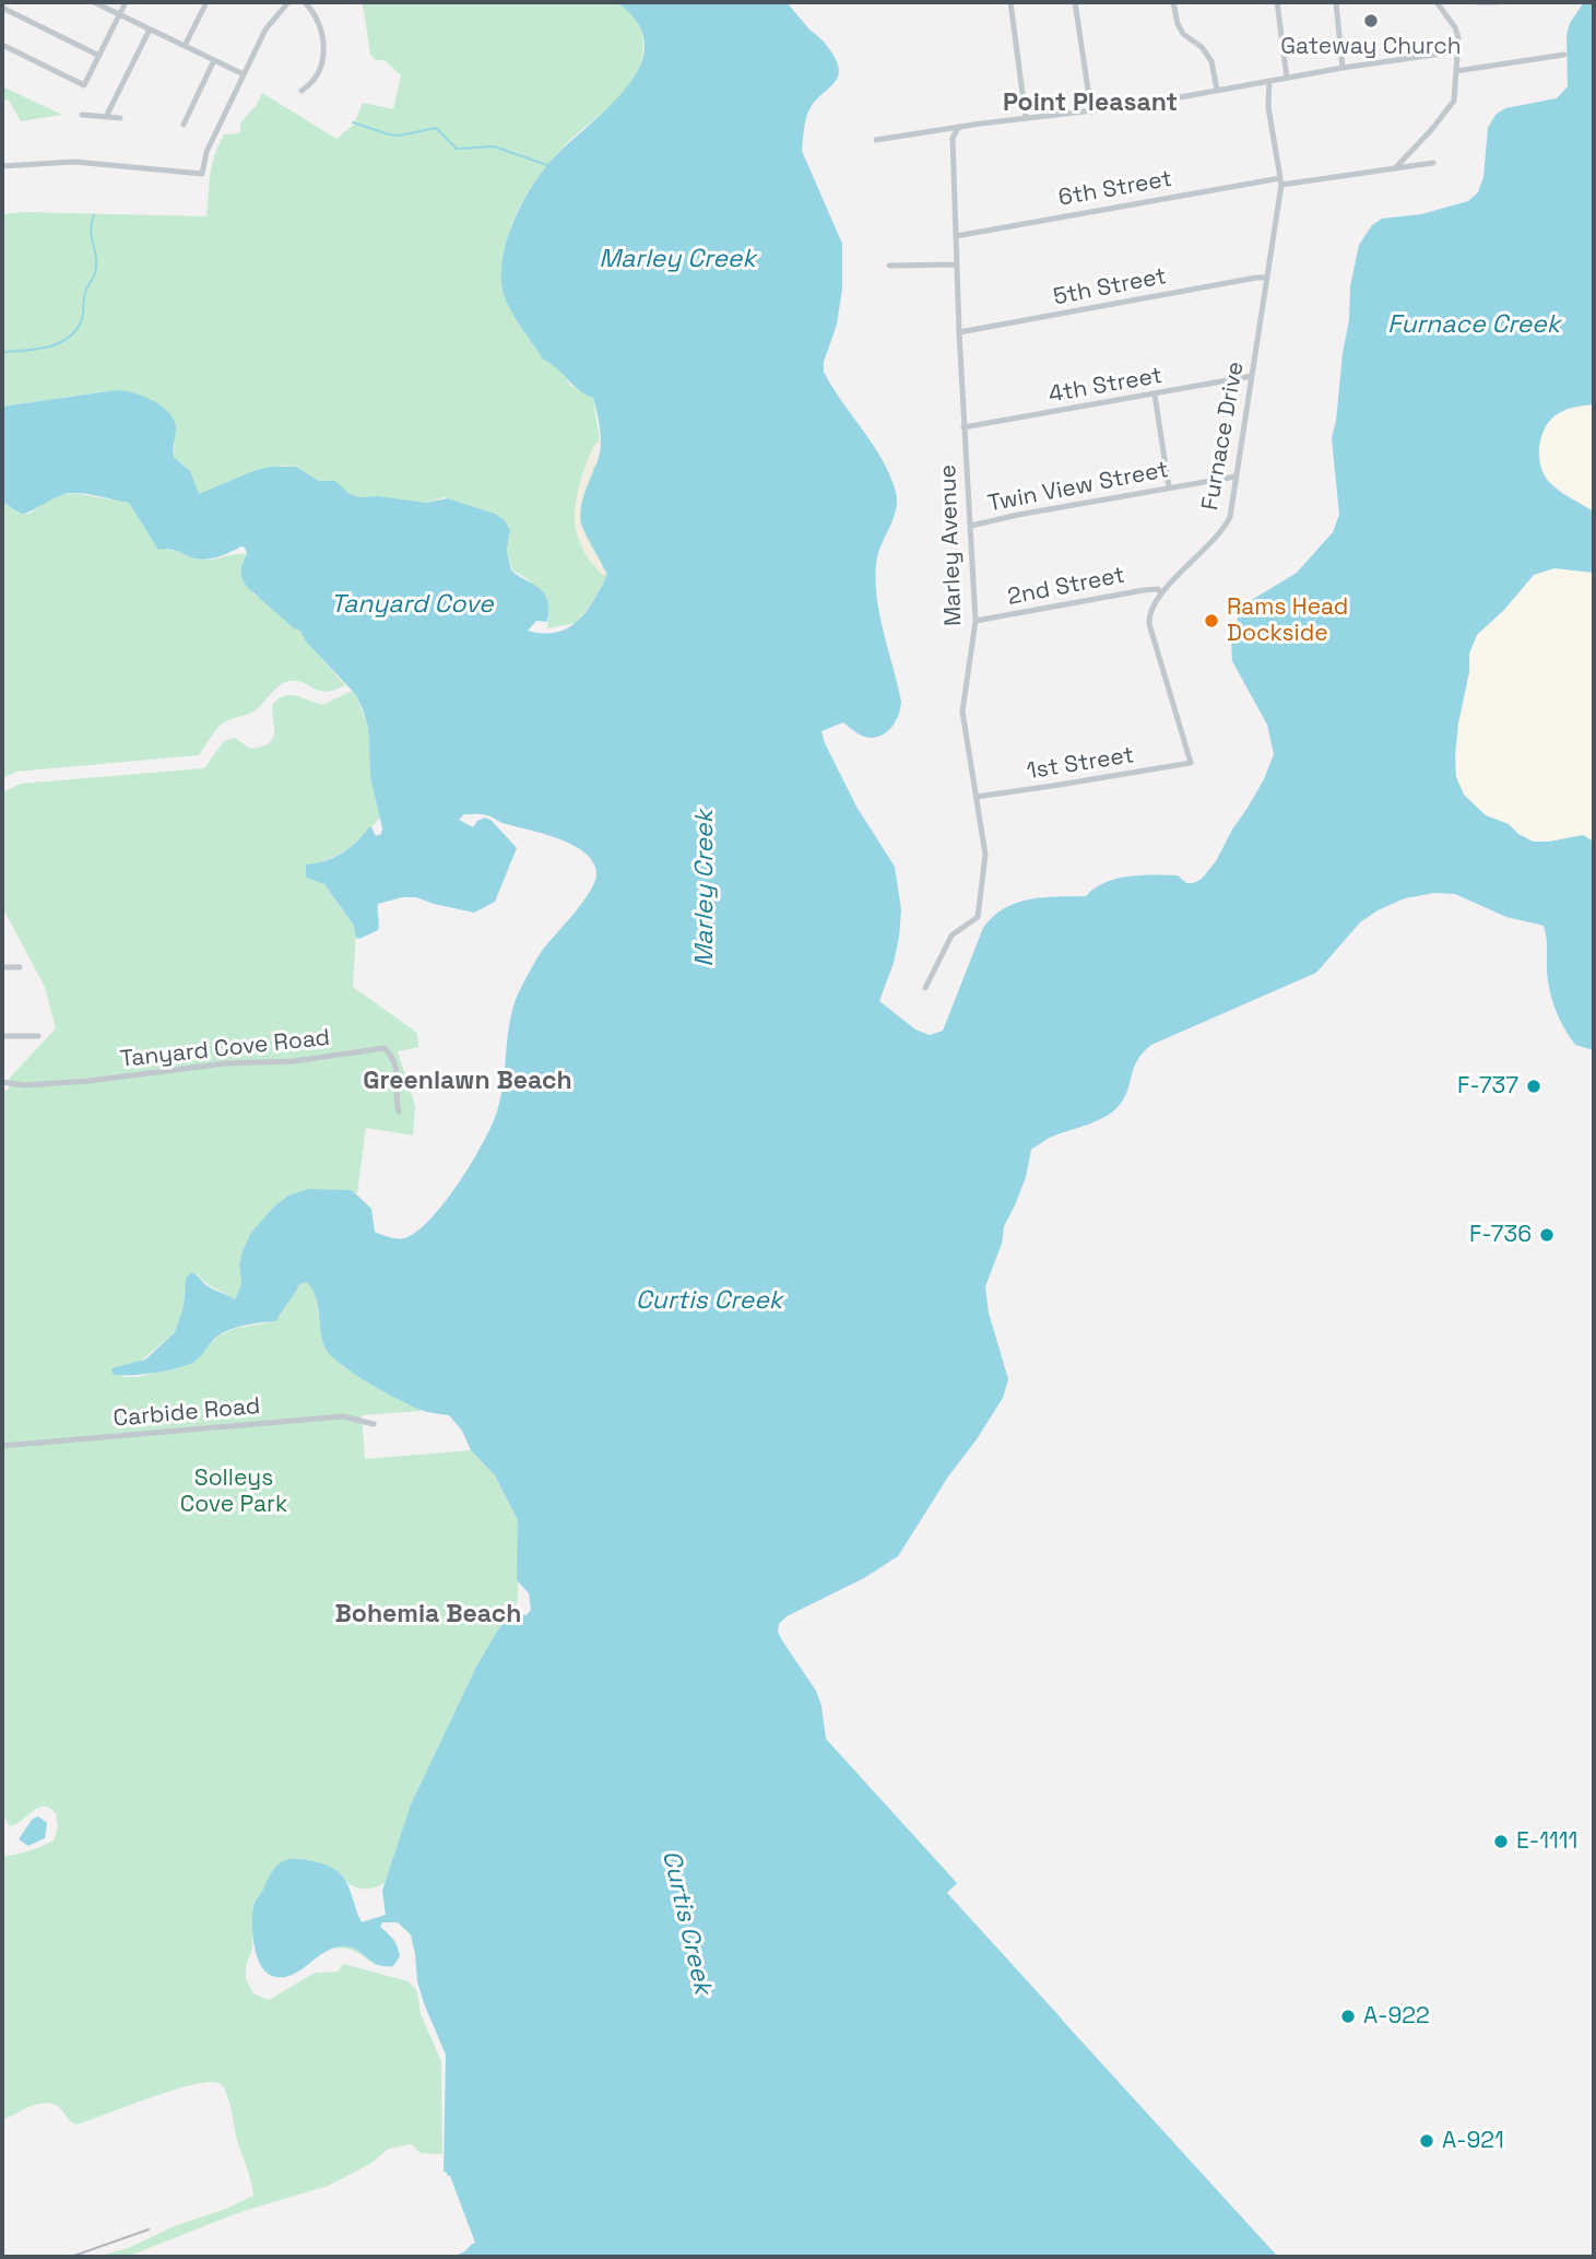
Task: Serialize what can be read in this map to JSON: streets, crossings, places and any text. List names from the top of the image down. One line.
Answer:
{"streets":{"street":["6th Street","5th Street","4th Street","Furnace Drive","Twin View Street","Marley Avenue","2nd Street","1st Street","Tanyard Cove Road","Carbide Road"]},"crossings":[["6th Street","Furnace Drive"],["6th Street","Marley Avenue"],["5th Street","Furnace Drive"],["5th Street","Marley Avenue"],["4th Street","Furnace Drive"],["4th Street","Marley Avenue"],["Furnace Drive","Twin View Street"],["Furnace Drive","2nd Street"],["Furnace Drive","1st Street"],["Twin View Street","Marley Avenue"],["Marley Avenue","2nd Street"],["Marley Avenue","1st Street"]],"districts":["Point Pleasant","Greenlawn Beach","Bohemia Beach"],"water":["Marley Creek","Furnace Creek","Tanyard Cove","Curtis Creek"],"parks":["Solleys Cove Park"],"places":["Gateway Church","Rams Head Dockside","F-737","F-736","E-1111","A-922","A-921"]}
